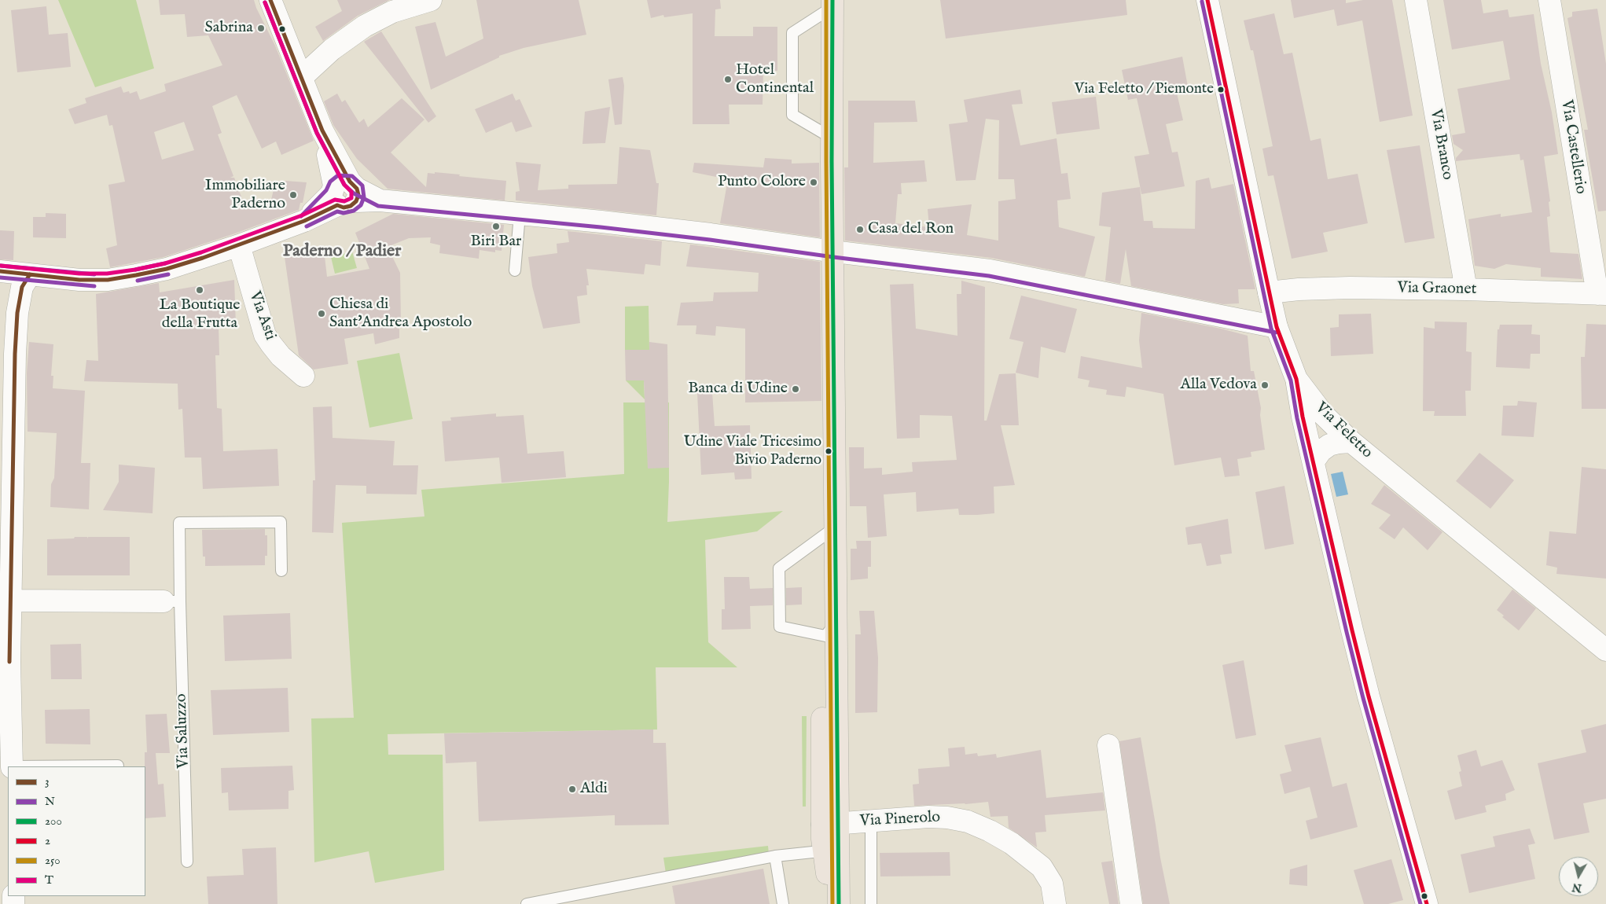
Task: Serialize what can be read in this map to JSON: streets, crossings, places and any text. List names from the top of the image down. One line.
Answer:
{"streets":{"street":["Via Branco","Via Castellerio","Via Graonet","Via Asti","Via Feletto","Via Pinerolo"],"lane":["Via Saluzzo"]},"crossings":[["Via Branco","Via Graonet"],["Via Castellerio","Via Graonet"],["Via Graonet","Via Feletto"]],"districts":["Paderno / Padier"],"places":["Sabrina","Hotel Continental","Via Feletto / Piemonte","Punto Colore","Immobiliare Paderno","Biri Bar","Casa del Ron","La Boutique della Frutta","Chiesa di Sant'Andrea Apostolo","Alla Vedova","Banca di Udine","Udine Viale Tricesimo Bivio Paderno","Aldi"],"lines":["transit line 3","transit line 200","transit line 2","transit line 250","transit line N","transit line T"],"legend":["3","N","200","2","250","T"],"north":"bottom"}
